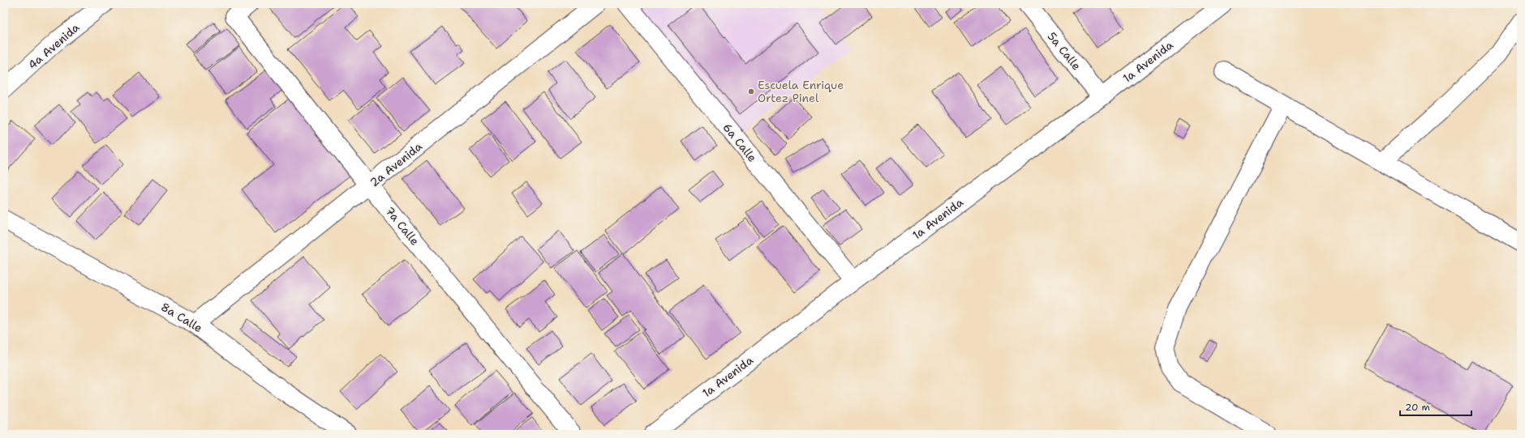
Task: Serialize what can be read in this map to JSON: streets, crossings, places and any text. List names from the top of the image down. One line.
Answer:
{"streets":{"street":["4a Avenida","5a Calle","1a Avenida","6a Calle","2a Avenida","7a Calle","8a Calle"]},"crossings":[["5a Calle","1a Avenida"],["1a Avenida","6a Calle"],["2a Avenida","7a Calle"],["2a Avenida","8a Calle"]],"places":["Escuela Enrique Ortez Pinel"],"scale_bar":"20 m"}
